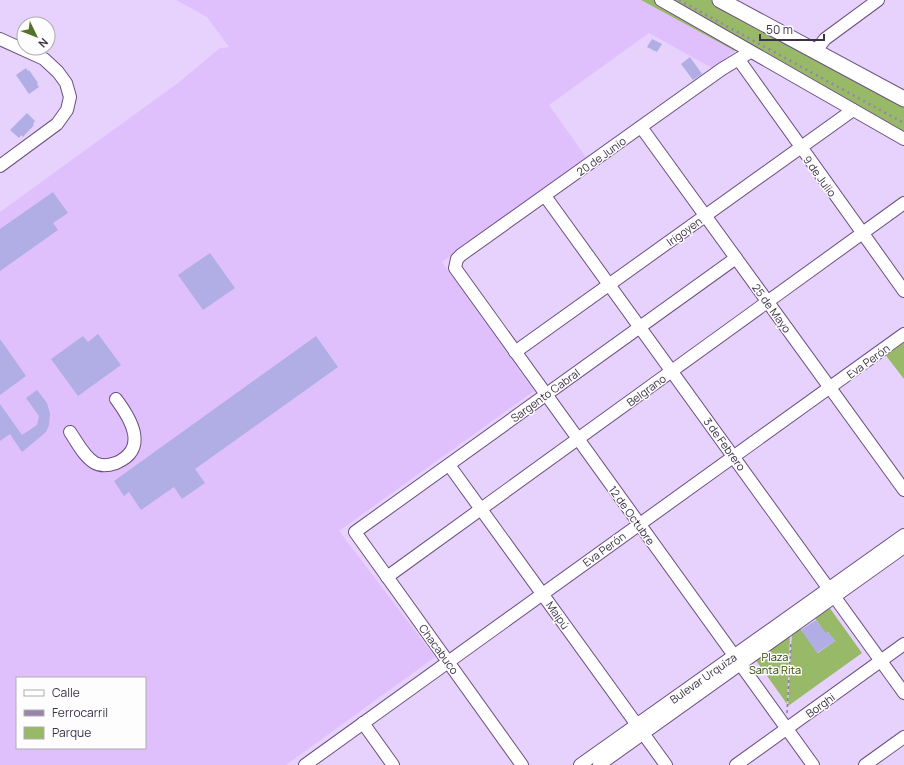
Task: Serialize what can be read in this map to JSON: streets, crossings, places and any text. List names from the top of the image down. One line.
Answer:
{"streets":{"street":["20 de Junio","9 de Julio","Irigoyen","25 de Mayo","Eva Perón","Belgrano","Sargento Cabral","3 de Febrero","12 de Octubre","Maipú","Chacabuco","Bulevar Urquiza","Borghi"]},"crossings":[["20 de Junio","9 de Julio"],["20 de Junio","25 de Mayo"],["20 de Junio","3 de Febrero"],["20 de Junio","12 de Octubre"],["9 de Julio","Irigoyen"],["9 de Julio","Belgrano"],["Irigoyen","25 de Mayo"],["Irigoyen","3 de Febrero"],["Irigoyen","12 de Octubre"],["25 de Mayo","Eva Perón"],["25 de Mayo","Belgrano"],["25 de Mayo","Sargento Cabral"],["Eva Perón","3 de Febrero"],["Eva Perón","12 de Octubre"],["Eva Perón","Maipú"],["Eva Perón","Chacabuco"],["Belgrano","3 de Febrero"],["Belgrano","12 de Octubre"],["Belgrano","Maipú"],["Belgrano","Chacabuco"],["Sargento Cabral","3 de Febrero"],["Sargento Cabral","12 de Octubre"],["Sargento Cabral","Maipú"],["Sargento Cabral","Chacabuco"],["3 de Febrero","Bulevar Urquiza"],["3 de Febrero","Borghi"],["12 de Octubre","Bulevar Urquiza"],["12 de Octubre","Borghi"],["Maipú","Bulevar Urquiza"]],"parks":["Plaza Santa Rita"],"legend":["Calle","Ferrocarril","Parque"],"scale_bar":"50 m","north":"bottom right"}
